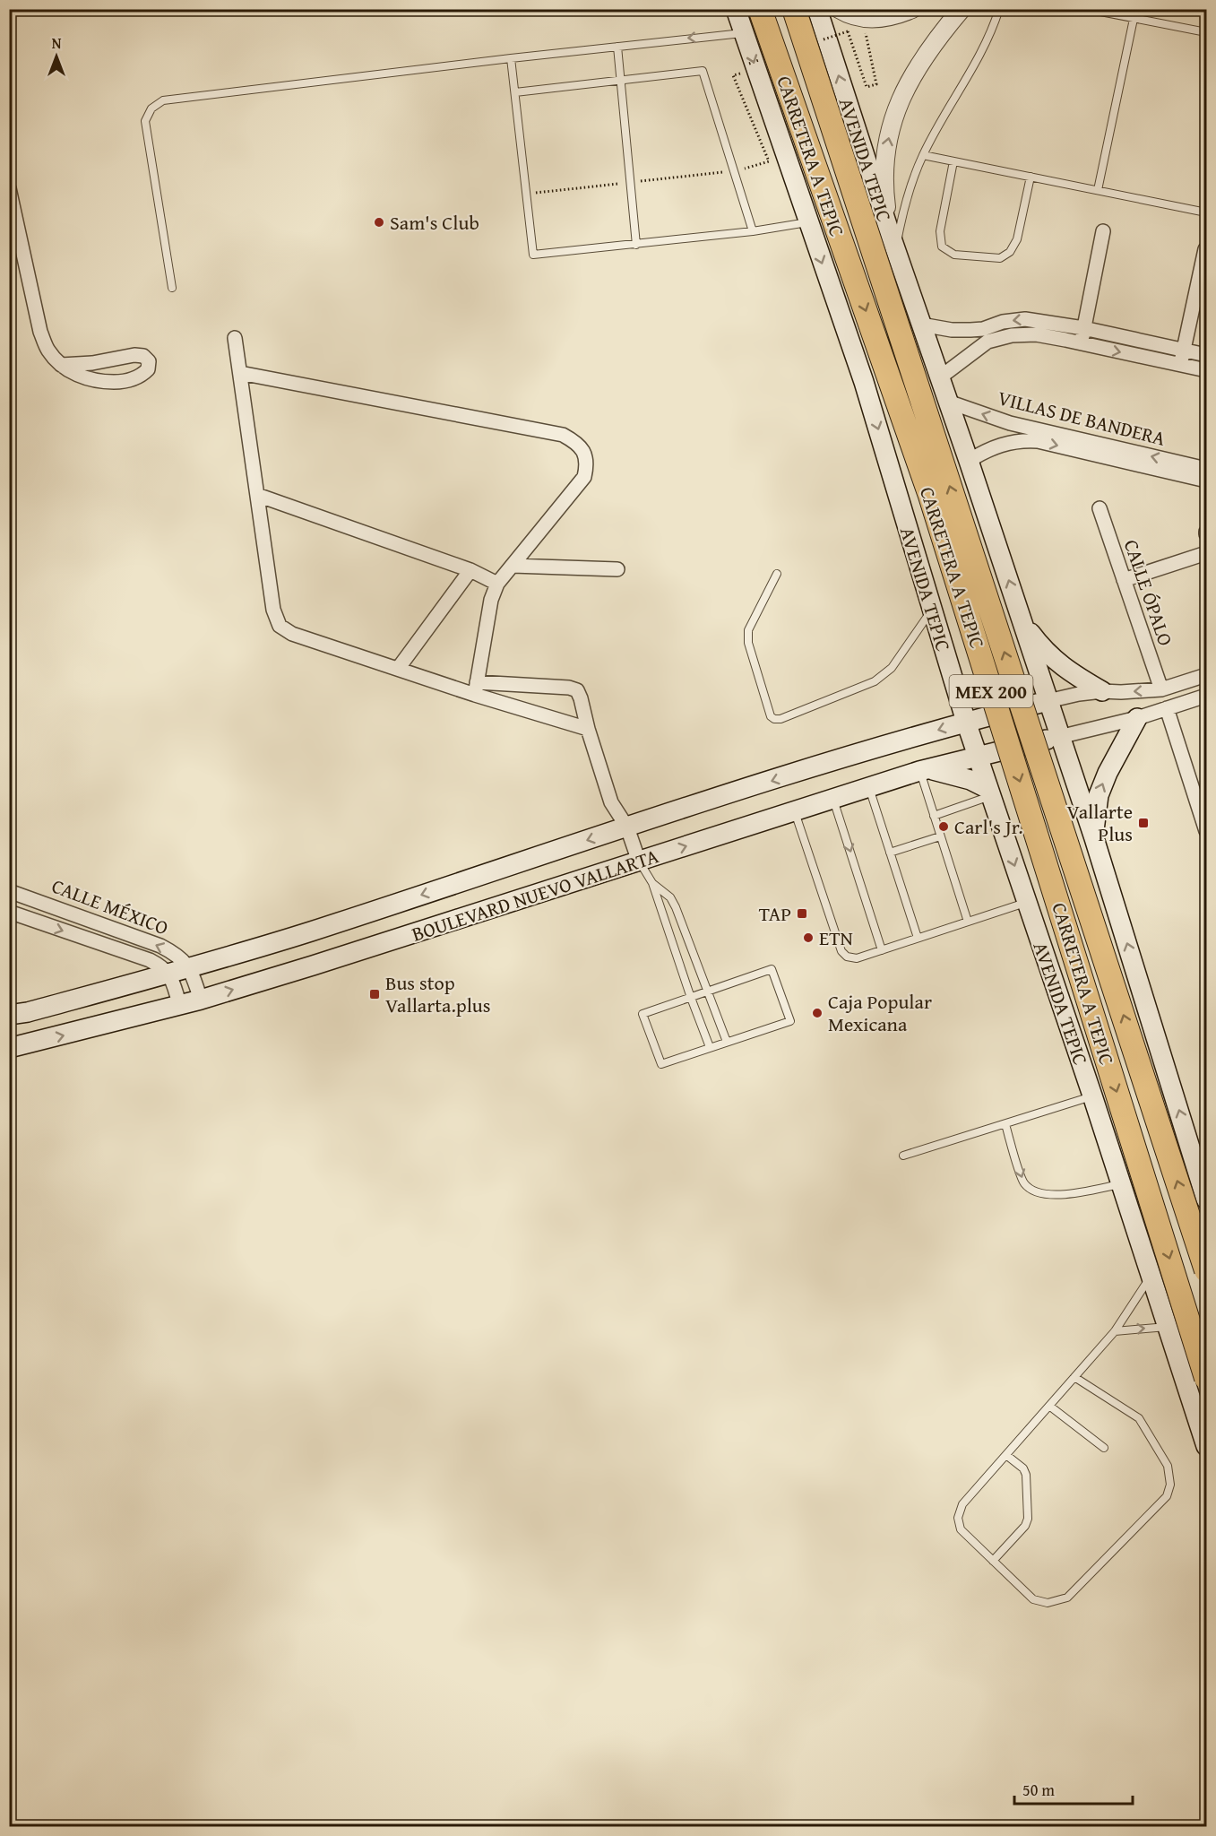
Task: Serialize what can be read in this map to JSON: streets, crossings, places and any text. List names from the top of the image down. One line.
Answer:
{"streets":{"highway":["CARRETERA A TEPIC","MEX 200"],"main road":["AVENIDA TEPIC","BOULEVARD NUEVO VALLARTA"],"street":["VILLAS DE BANDERA","CALLE ÓPALO","CALLE MÉXICO"]},"crossings":[["AVENIDA TEPIC","VILLAS DE BANDERA"],["AVENIDA TEPIC","BOULEVARD NUEVO VALLARTA"],["BOULEVARD NUEVO VALLARTA","CALLE MÉXICO"]],"places":{"other":["Sam's Club","Carl's Jr.","ETN","Caja Popular Mexicana"],"transit":["Vallarte Plus","TAP","Bus stop Vallarta.plus"]},"scale_bar":"50 m","north":"top"}
